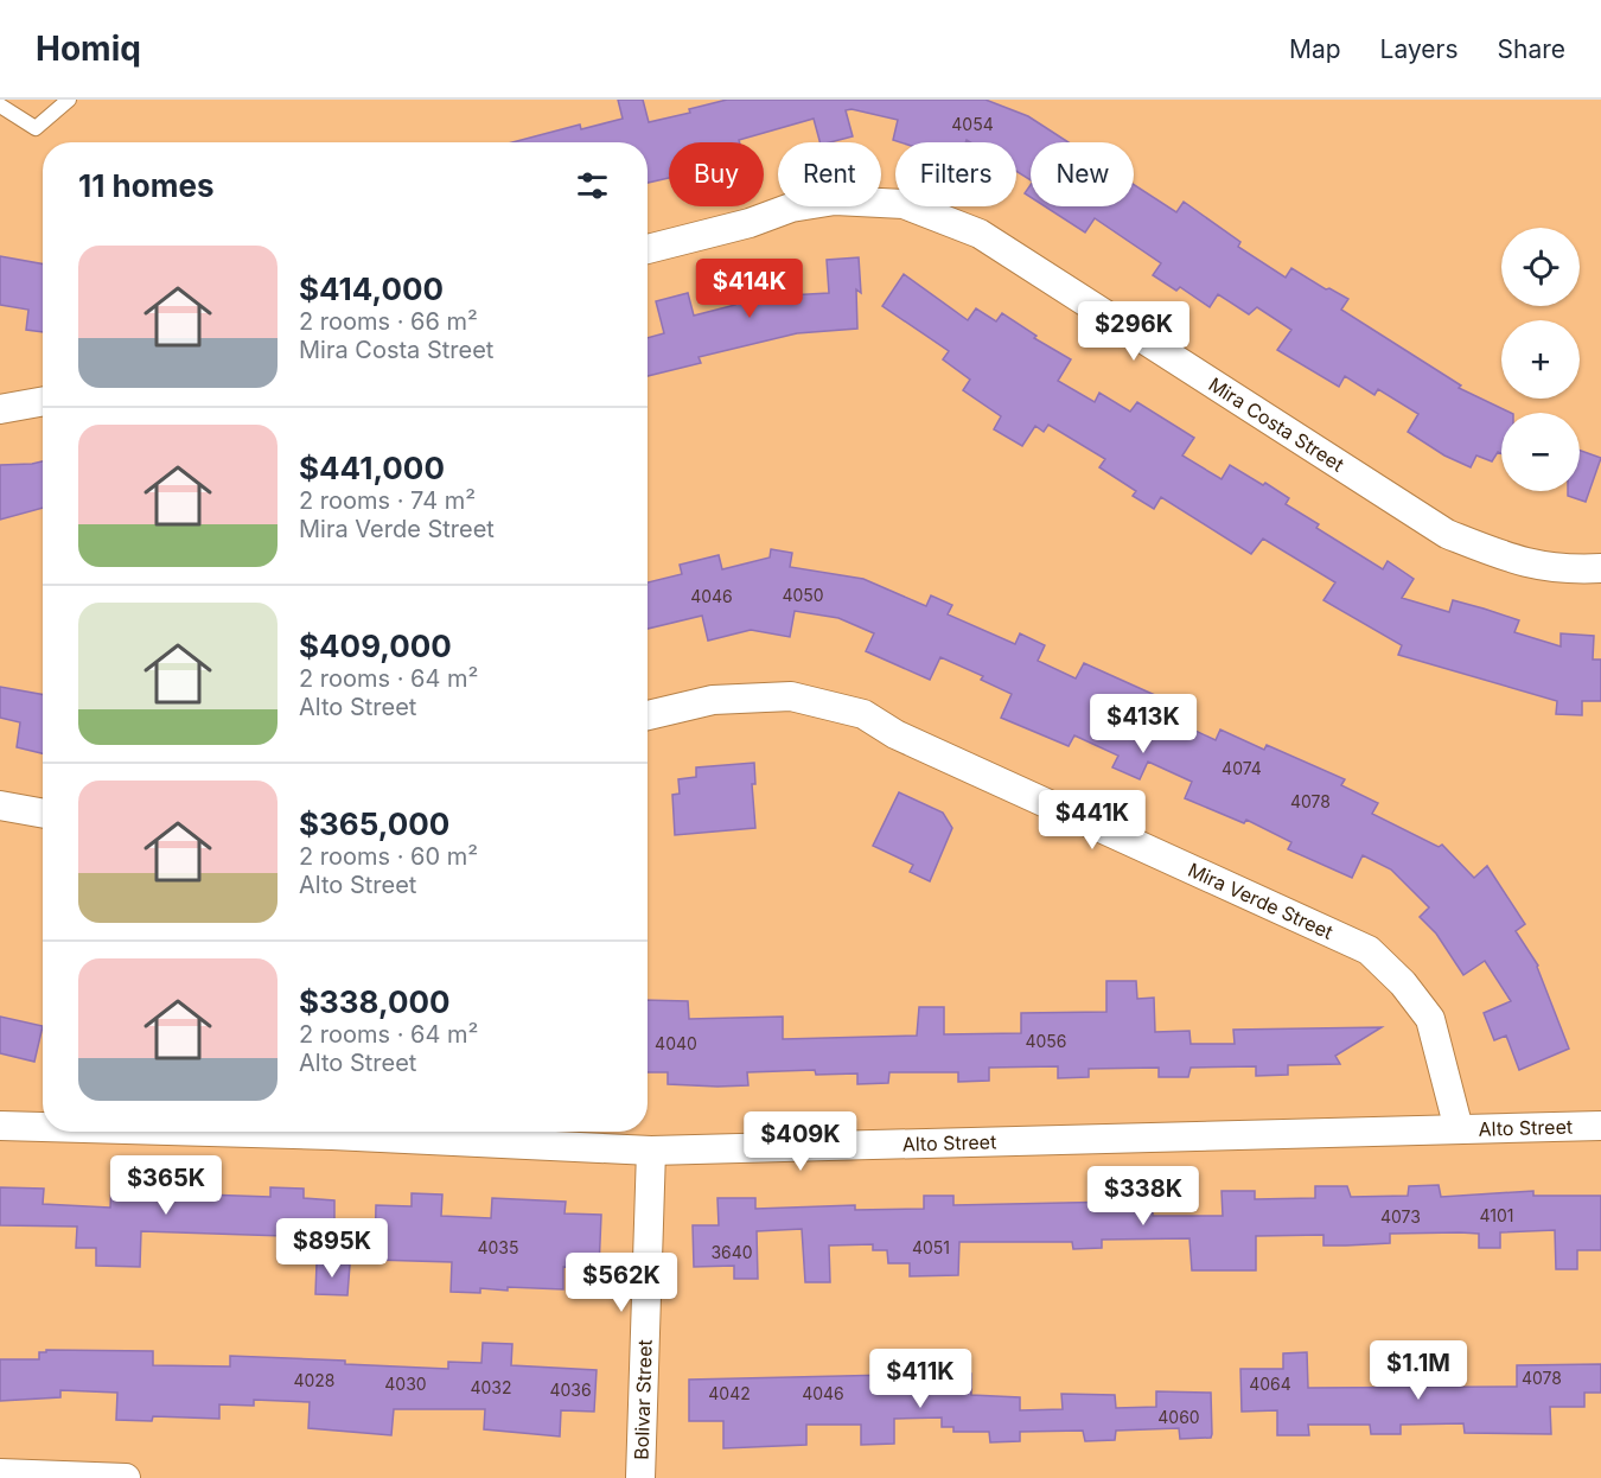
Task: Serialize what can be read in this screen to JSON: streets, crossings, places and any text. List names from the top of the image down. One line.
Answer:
{"streets":{"street":["Mira Costa Street","Mira Verde Street","Alto Street","Bolivar Street"]},"crossings":[["Mira Verde Street","Alto Street"],["Alto Street","Bolivar Street"]],"house_numbers":["4054","4050","4046","4074","4078","4056","4040","4101","4073","4035","4051","3640","4078","4028","4030","4064","4032","4036","4042","4046","4060"],"page":{"header":"Homiq","nav":["Map","Layers","Share"],"chip":["Buy","Rent","Filters","New"],"heading":"11 homes","map_buttons":["+","−"],"list":[{"name":"$414,000","note":"2 rooms · 66 m² · Mira Costa Street"},{"name":"$441,000","note":"2 rooms · 74 m² · Mira Verde Street"},{"name":"$409,000","note":"2 rooms · 64 m² · Alto Street"},{"name":"$365,000","note":"2 rooms · 60 m² · Alto Street"},{"name":"$338,000","note":"2 rooms · 64 m² · Alto Street"}],"price":["$414K","$296K","$413K","$441K","$409K","$365K","$338K","$895K","$562K","$1.1M","$411K"]}}
